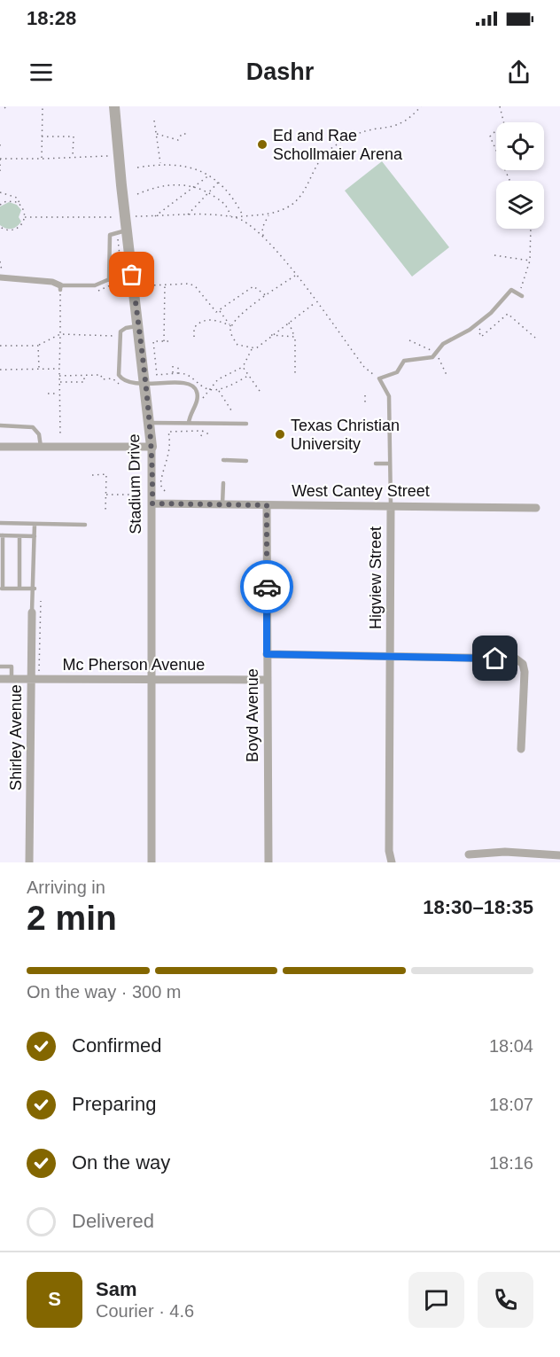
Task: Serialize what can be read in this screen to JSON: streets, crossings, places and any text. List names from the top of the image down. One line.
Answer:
{"streets":{"street":["Stadium Drive","West Cantey Street","Higview Street","Mc Pherson Avenue","Boyd Avenue","Shirley Avenue"]},"crossings":[["Stadium Drive","West Cantey Street"],["Stadium Drive","Mc Pherson Avenue"],["West Cantey Street","Higview Street"],["West Cantey Street","Boyd Avenue"],["Mc Pherson Avenue","Boyd Avenue"],["Mc Pherson Avenue","Shirley Avenue"]],"places":["Ed and Rae Schollmaier Arena","Texas Christian University"],"page":{"status":"18:28","header":"Dashr","heading":["2 min","Arriving in","18:30–18:35"],"panel":["Sam","Courier · 4.6"],"bar":"On the way · 300 m","list":[["Confirmed","18:04"],["Preparing","18:07"],["On the way","18:16"],"Delivered"],"round":"S"}}
